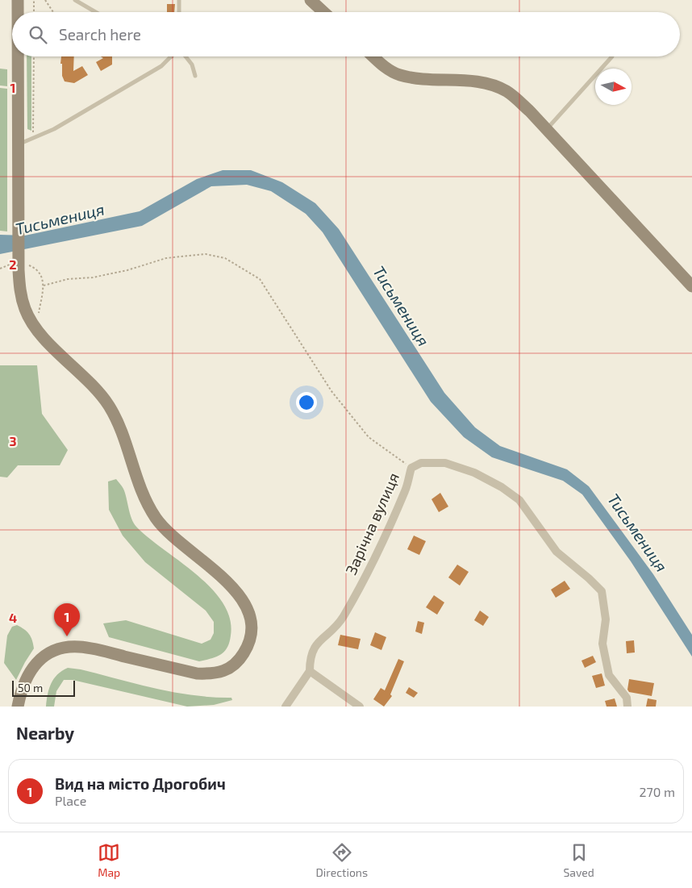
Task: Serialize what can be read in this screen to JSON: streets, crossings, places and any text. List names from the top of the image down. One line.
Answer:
{"streets":{"street":["Зарічна вулиця"]},"water":["Тисьмениця"],"scale_bar":"50 m","north":"right","page":{"search":"Search here","pins":"1","scale":"50 m","heading":"Nearby","list":[{"mark":"1","name":"Вид на місто Дрогобич","note":"Place","value":"270 m"}],"nav":["Map","Directions","Saved"]},"grid":{"rows":["1","2","3","4"]}}
